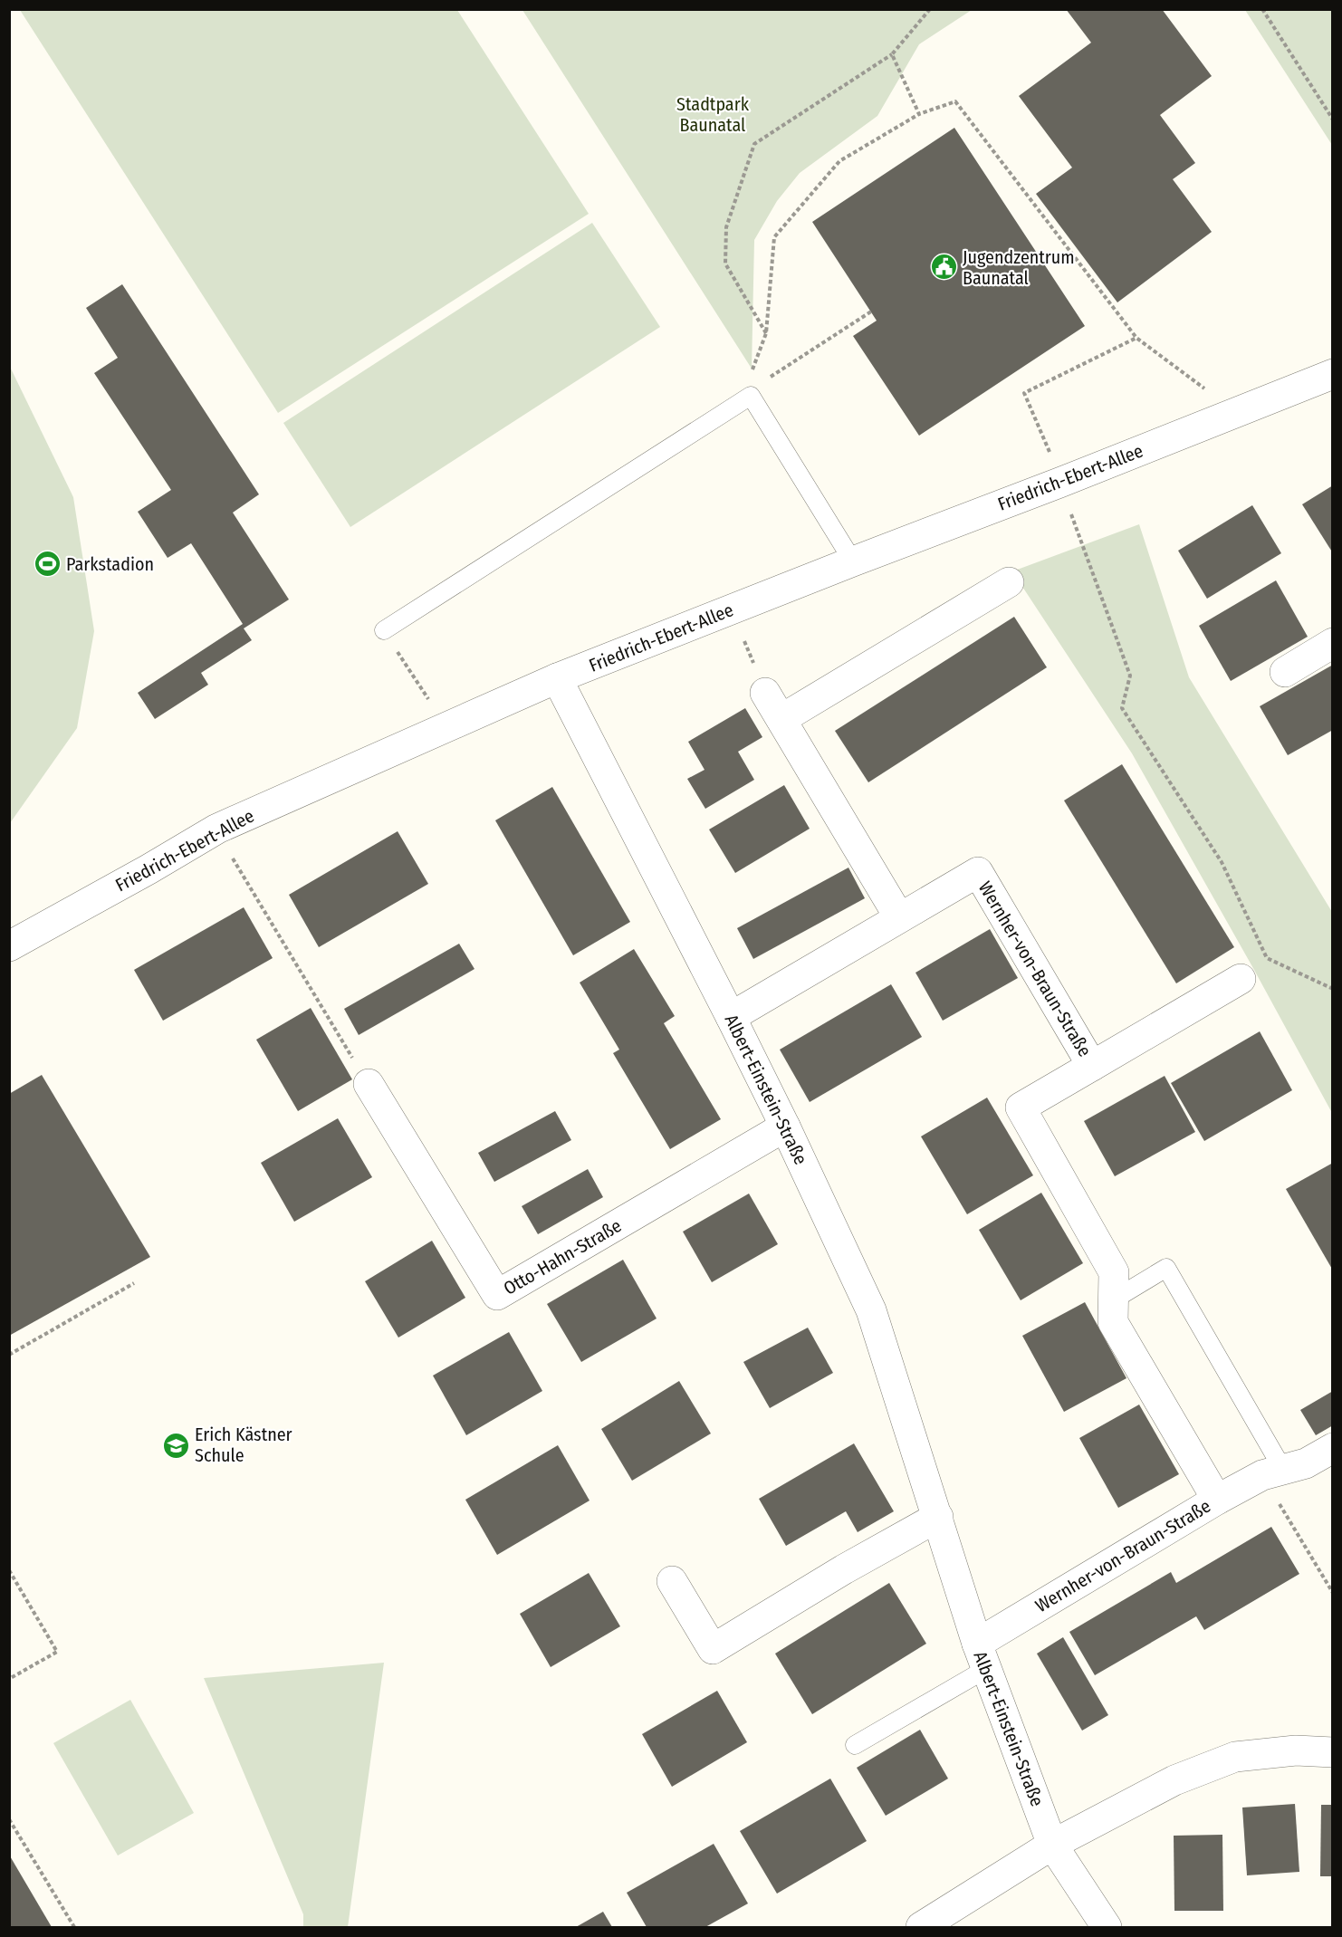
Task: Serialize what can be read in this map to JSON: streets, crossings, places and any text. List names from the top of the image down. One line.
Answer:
{"streets":{"street":["Friedrich-Ebert-Allee","Wernher-von-Braun-Straße","Albert-Einstein-Straße","Otto-Hahn-Straße"]},"crossings":[["Friedrich-Ebert-Allee","Albert-Einstein-Straße"],["Wernher-von-Braun-Straße","Albert-Einstein-Straße"],["Albert-Einstein-Straße","Otto-Hahn-Straße"]],"parks":["Stadtpark Baunatal"],"places":{"public building":["Jugendzentrum Baunatal"],"sports":["Parkstadion"],"school or university":["Erich Kästner Schule"]}}
